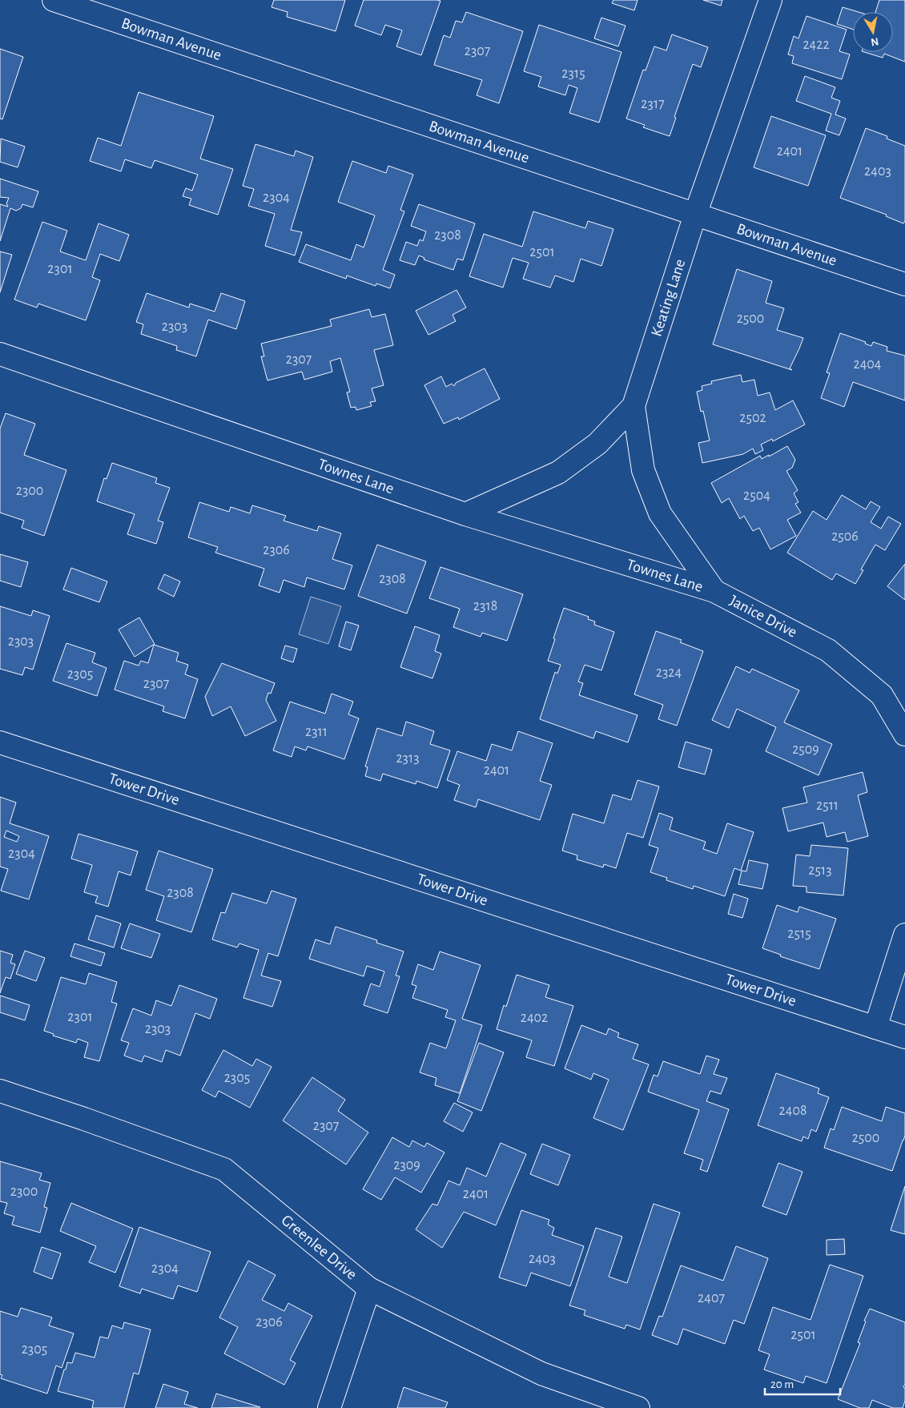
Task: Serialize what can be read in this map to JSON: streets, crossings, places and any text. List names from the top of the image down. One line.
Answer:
{"streets":{"street":["Bowman Avenue","Keating Lane","Townes Lane","Janice Drive","Tower Drive","Greenlee Drive"]},"crossings":[["Bowman Avenue","Keating Lane"],["Keating Lane","Townes Lane"],["Keating Lane","Janice Drive"],["Townes Lane","Janice Drive"]],"house_numbers":["2422","2307","2315","2317","2401","2403","2304","2308","2501","2301","2500","2303","2307","2404","2502","2300","2504","2506","2306","2308","2318","2303","2324","2305","2307","2311","2509","2313","2401","2511","2304","2513","2308","2515","2301","2402","2303","2305","2408","2307","2500","2309","2300","2401","2403","2304","2407","2306","2501","2305"],"scale_bar":"20 m","north":"bottom"}
